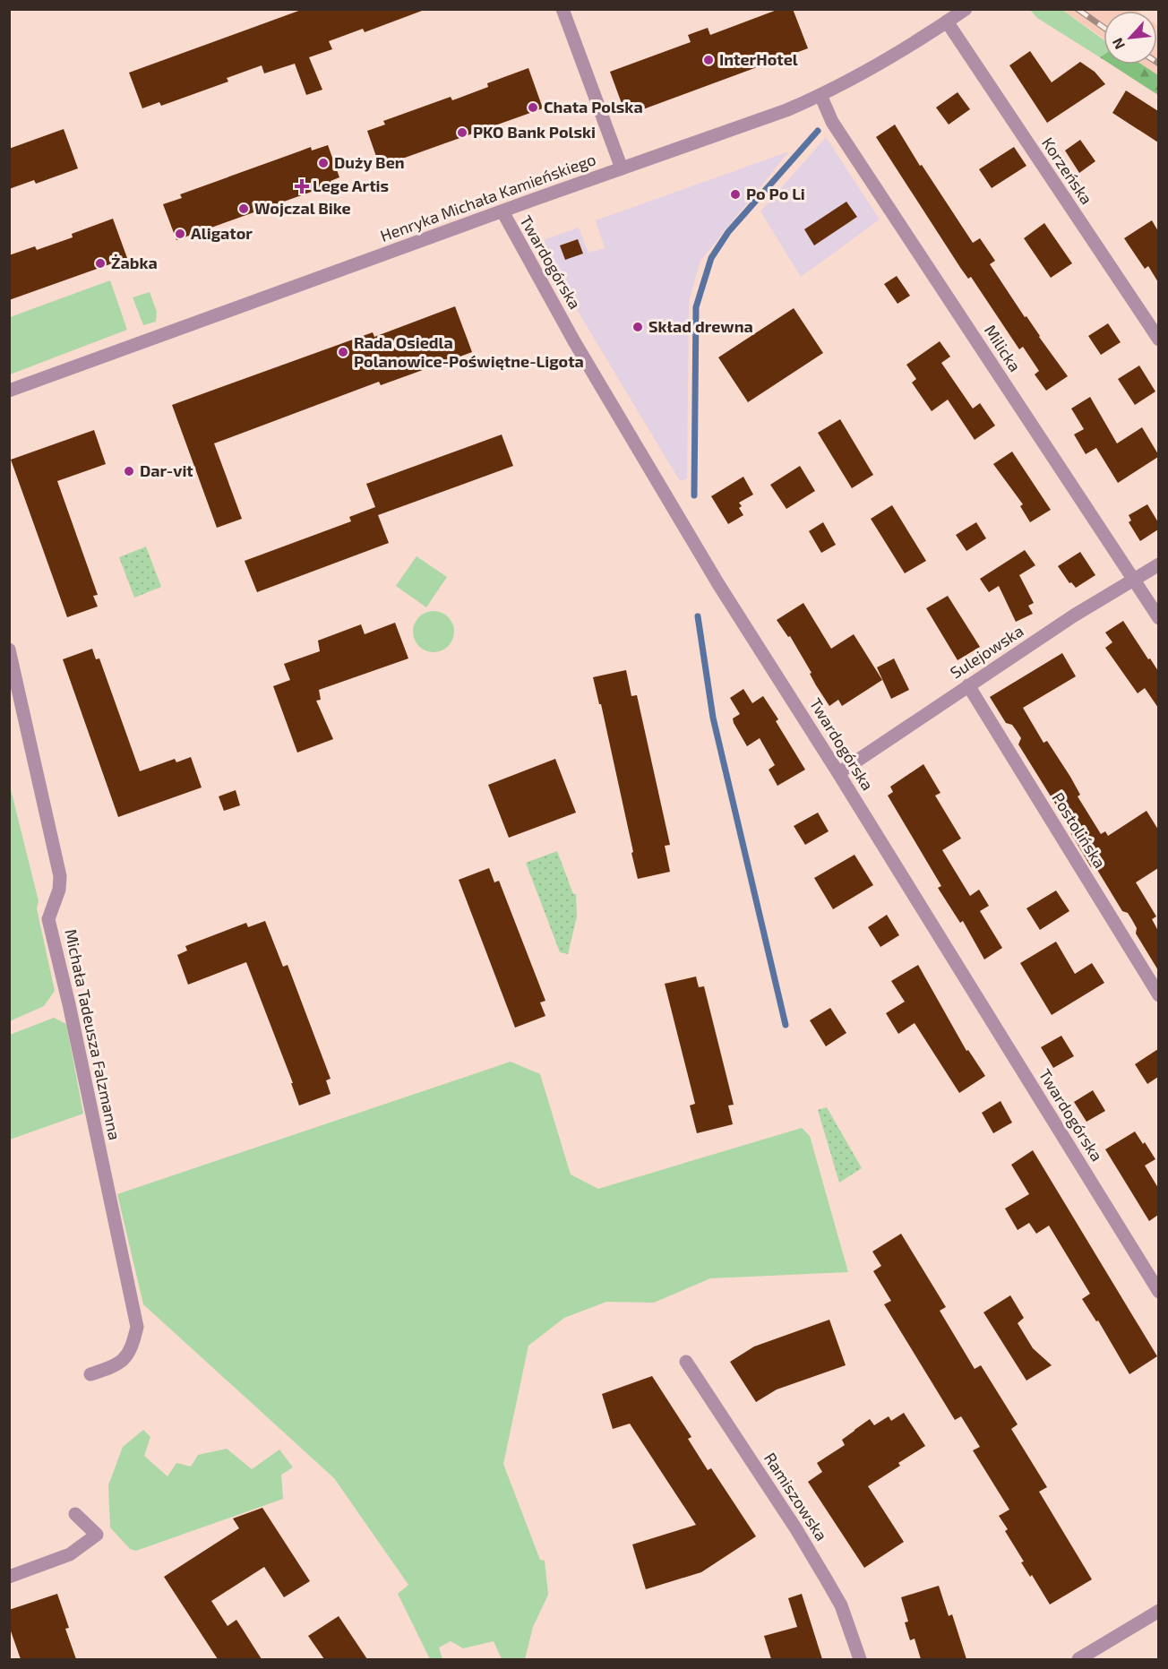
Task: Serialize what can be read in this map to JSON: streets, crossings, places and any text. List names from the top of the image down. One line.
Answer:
{"streets":{"street":["Korzeńska","Henryka Michała Kamieńskiego","Twardogórska","Milicka","Sulejowska","Postolińska","Michała Tadeusza Falzmanna","Ramiszowska"]},"crossings":[["Korzeńska","Henryka Michała Kamieńskiego"],["Henryka Michała Kamieńskiego","Twardogórska"],["Henryka Michała Kamieńskiego","Milicka"],["Twardogórska","Sulejowska"],["Milicka","Sulejowska"],["Sulejowska","Postolińska"]],"places":{"other":["InterHotel","Chata Polska","PKO Bank Polski","Duży Ben","Po Po Li","Wojczal Bike","Aligator","Żabka","Skład drewna","Rada Osiedla Polanowice-Poświętne-Ligota","Dar-vit"],"health":["Lege Artis"]},"north":"bottom left"}
